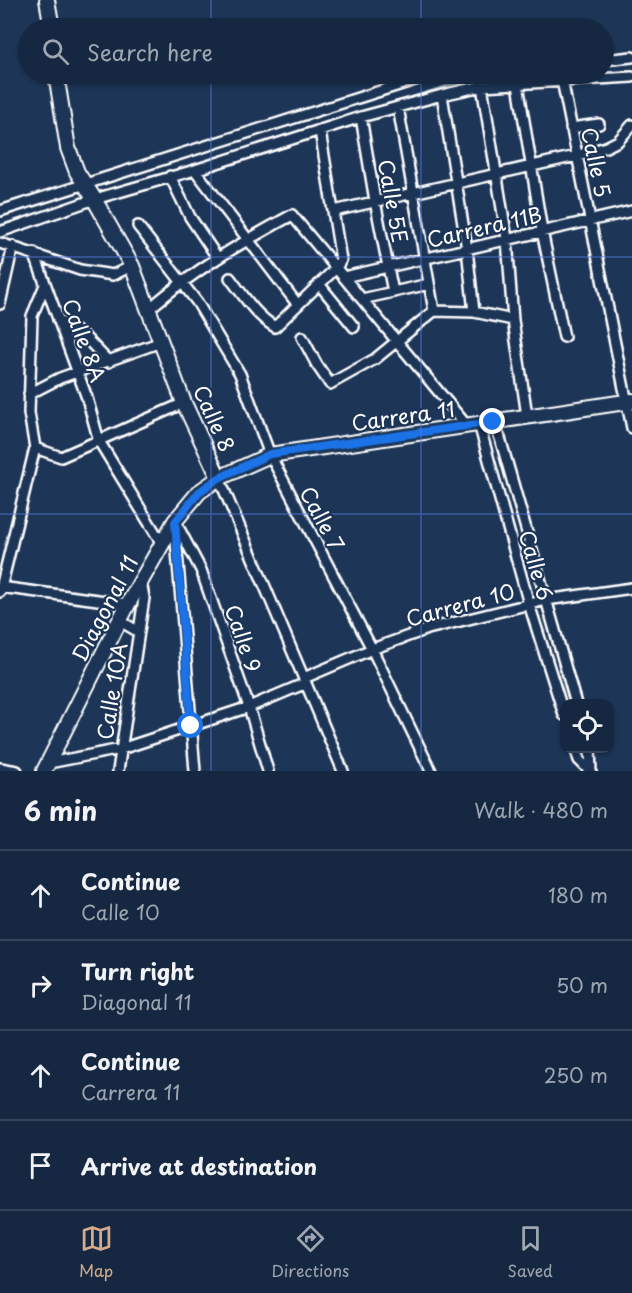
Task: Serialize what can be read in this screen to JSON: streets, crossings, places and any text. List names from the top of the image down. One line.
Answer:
{"streets":{"street":["Calle 5","Calle 5E","Carrera 11B","Calle 8A","Carrera 11","Calle 8","Calle 7","Calle 6","Carrera 10","Diagonal 11","Calle 9","Calle 10A"]},"crossings":[["Calle 5","Carrera 11B"],["Calle 5","Carrera 11"],["Calle 5E","Carrera 11B"],["Carrera 11B","Calle 6"],["Calle 8A","Diagonal 11"],["Carrera 11","Calle 8"],["Carrera 11","Calle 7"],["Carrera 11","Calle 6"],["Carrera 11","Diagonal 11"],["Calle 8","Carrera 10"],["Calle 8","Diagonal 11"],["Calle 7","Carrera 10"],["Calle 6","Carrera 10"],["Carrera 10","Diagonal 11"],["Carrera 10","Calle 9"],["Carrera 10","Calle 10A"],["Diagonal 11","Calle 9"],["Diagonal 11","Calle 10A"]],"page":{"search":"Search here","heading":["6 min","Walk · 480 m"],"list":[["Continue","Calle 10","180 m"],["Turn right","Diagonal 11","50 m"],["Continue","Carrera 11","250 m"],"Arrive at destination"],"nav":["Map","Directions","Saved"]}}
